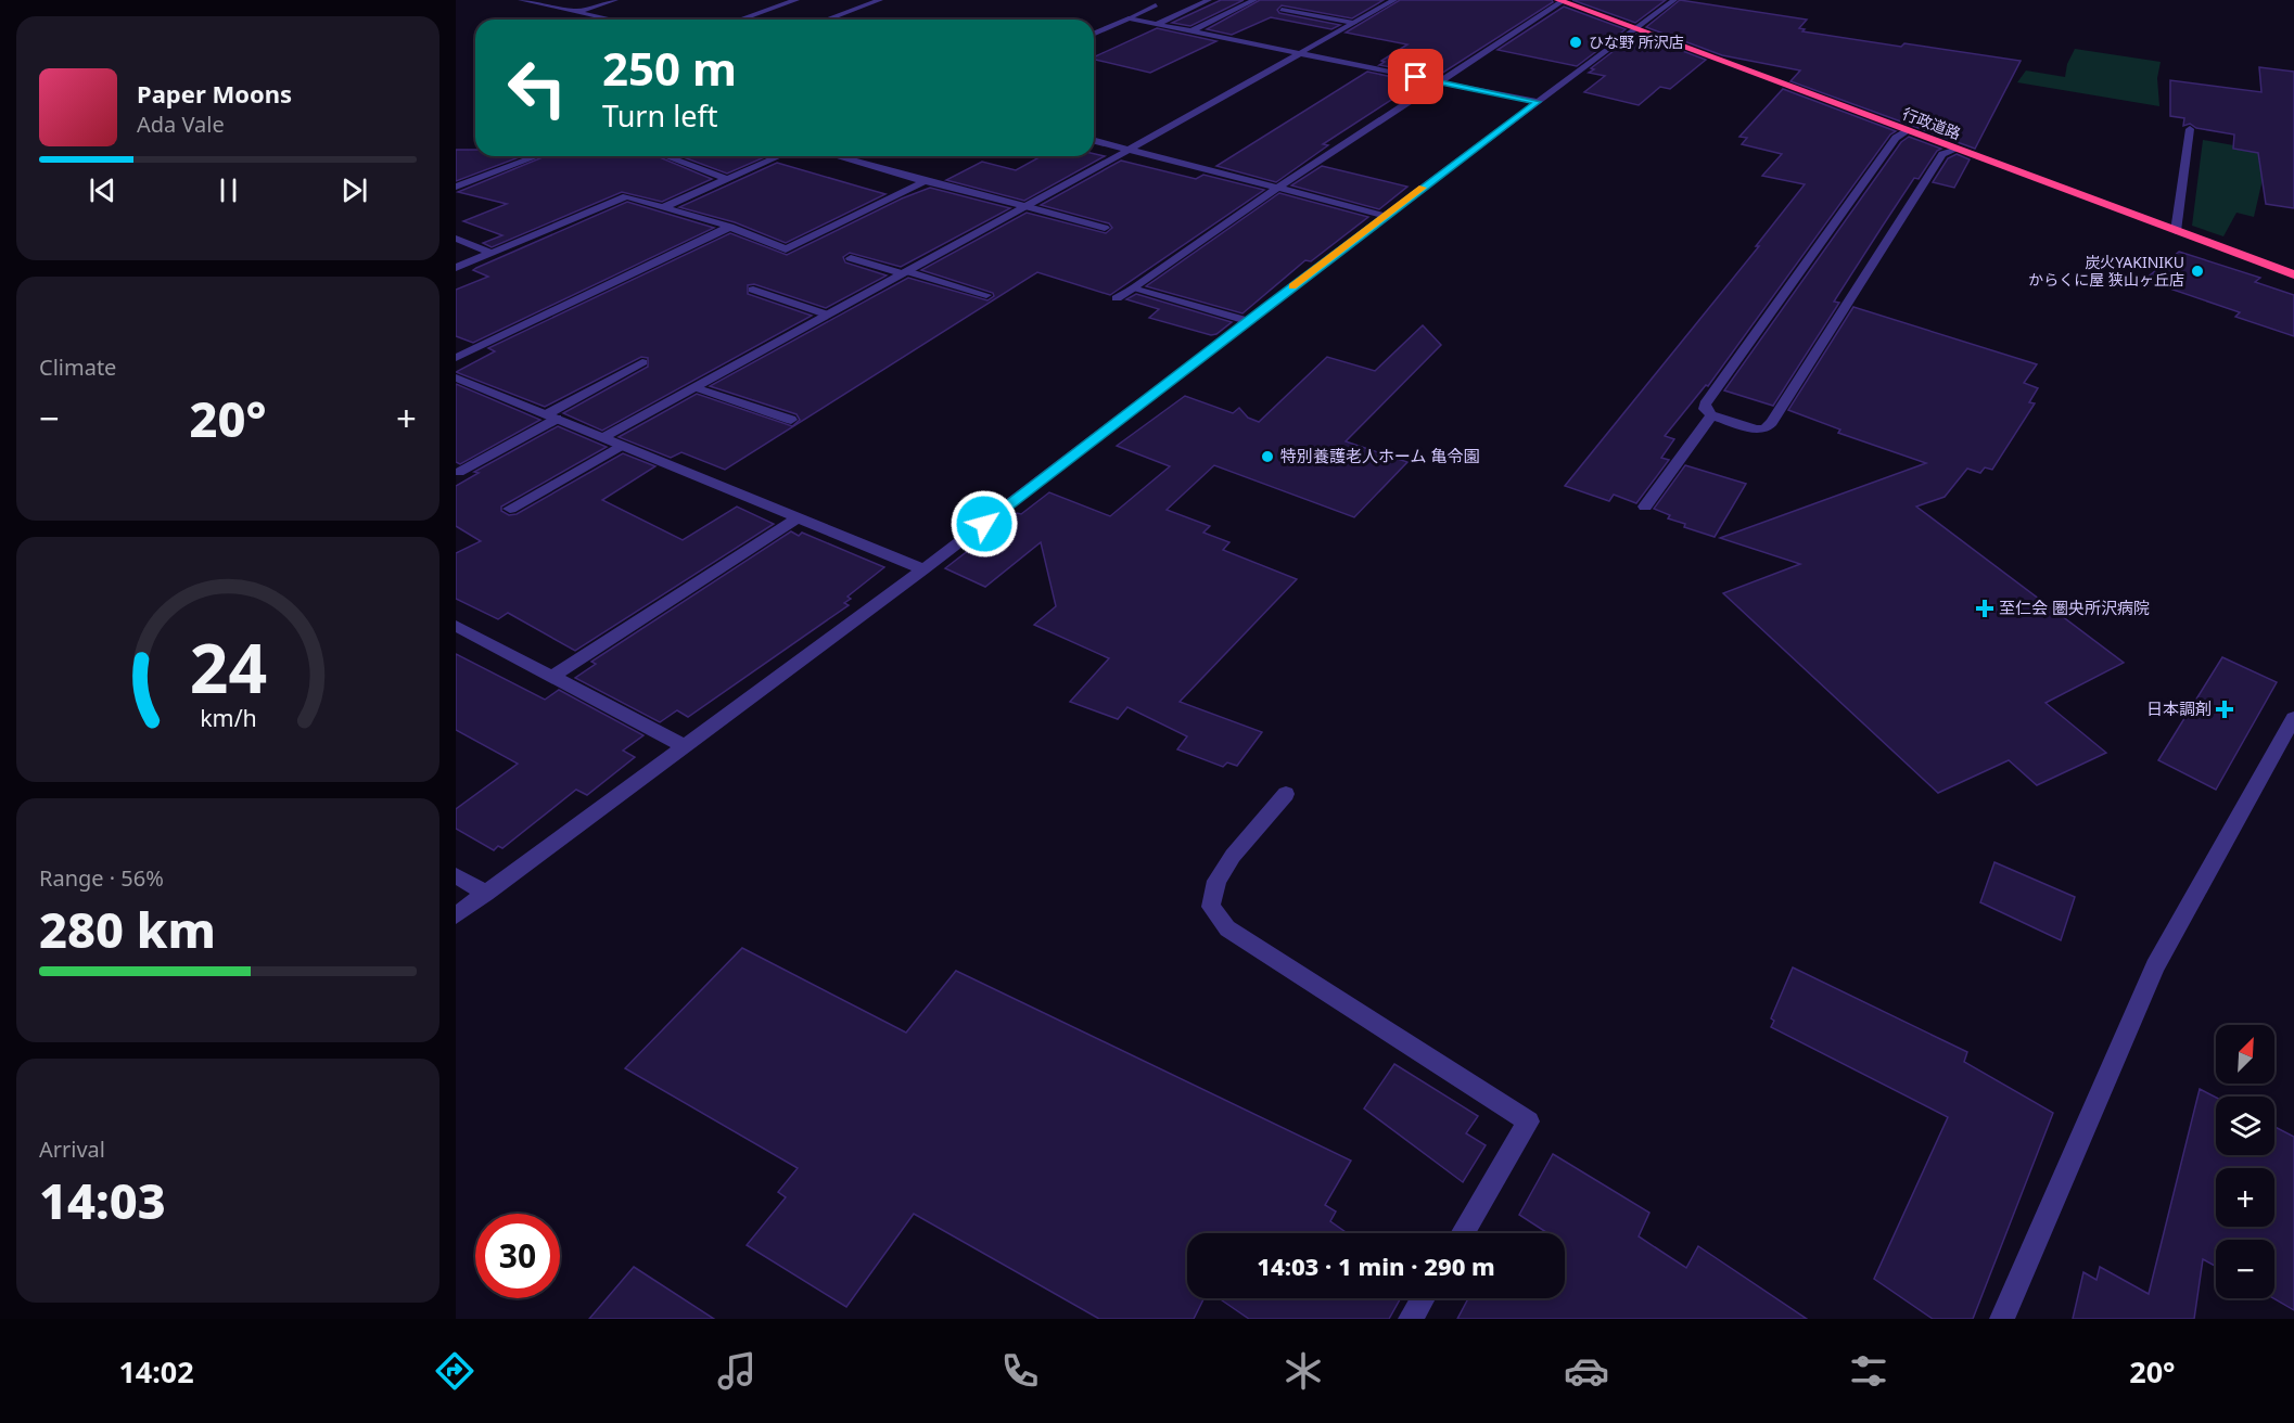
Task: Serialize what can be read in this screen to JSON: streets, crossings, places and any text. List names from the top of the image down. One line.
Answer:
{"streets":{"highway":["行政道路"]},"places":{"other":["ひな野 所沢店","炭火YAKINIKU からくに屋 狭山ヶ丘店","特別養護老人ホーム 亀令園"],"health":["至仁会 圏央所沢病院","日本調剤"]},"north":"top right","page":{"turn":["250 m","Turn left"],"song":["Paper Moons","Ada Vale"],"tile":["Climate",["Range · 56%","280 km"],["Arrival","14:03"]],"heat":["−","20°","+"],"map_buttons":["+","−"],"limit":"30","trip":"14:03 · 1 min · 290 m","tabs":["14:02","20°"],"gauge":["24","km/h"]}}
